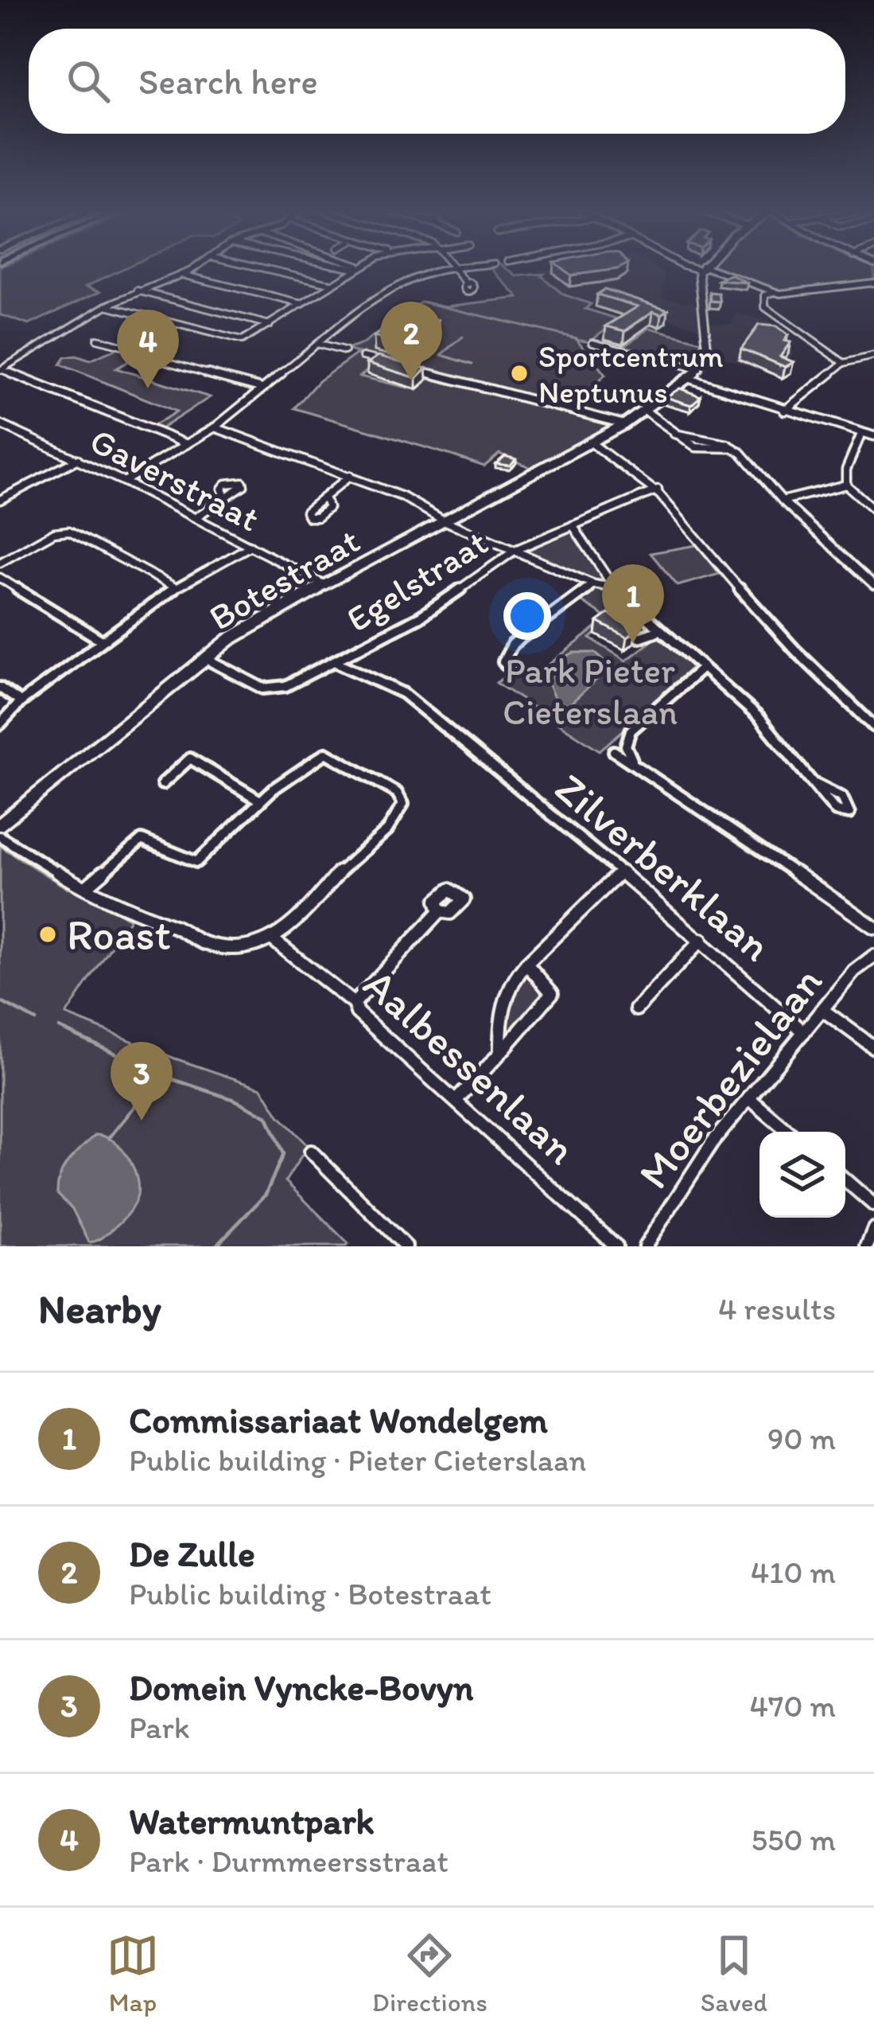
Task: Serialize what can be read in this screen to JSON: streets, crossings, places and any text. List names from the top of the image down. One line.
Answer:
{"streets":{"street":["Gaverstraat","Botestraat","Egelstraat","Zilverberklaan","Aalbessenlaan","Moerbezielaan"]},"crossings":[["Gaverstraat","Botestraat"],["Botestraat","Egelstraat"],["Egelstraat","Zilverberklaan"],["Zilverberklaan","Moerbezielaan"]],"parks":["Park Pieter Cieterslaan"],"places":["Sportcentrum Neptunus","Roast"],"page":{"search":"Search here","pins":["2","4","1","3"],"heading":["Nearby","4 results"],"list":[{"mark":"1","name":"Commissariaat Wondelgem","note":"Public building · Pieter Cieterslaan","value":"90 m"},{"mark":"2","name":"De Zulle","note":"Public building · Botestraat","value":"410 m"},{"mark":"3","name":"Domein Vyncke-Bovyn","note":"Park","value":"470 m"},{"mark":"4","name":"Watermuntpark","note":"Park · Durmmeersstraat","value":"550 m"}],"nav":["Map","Directions","Saved"]}}
